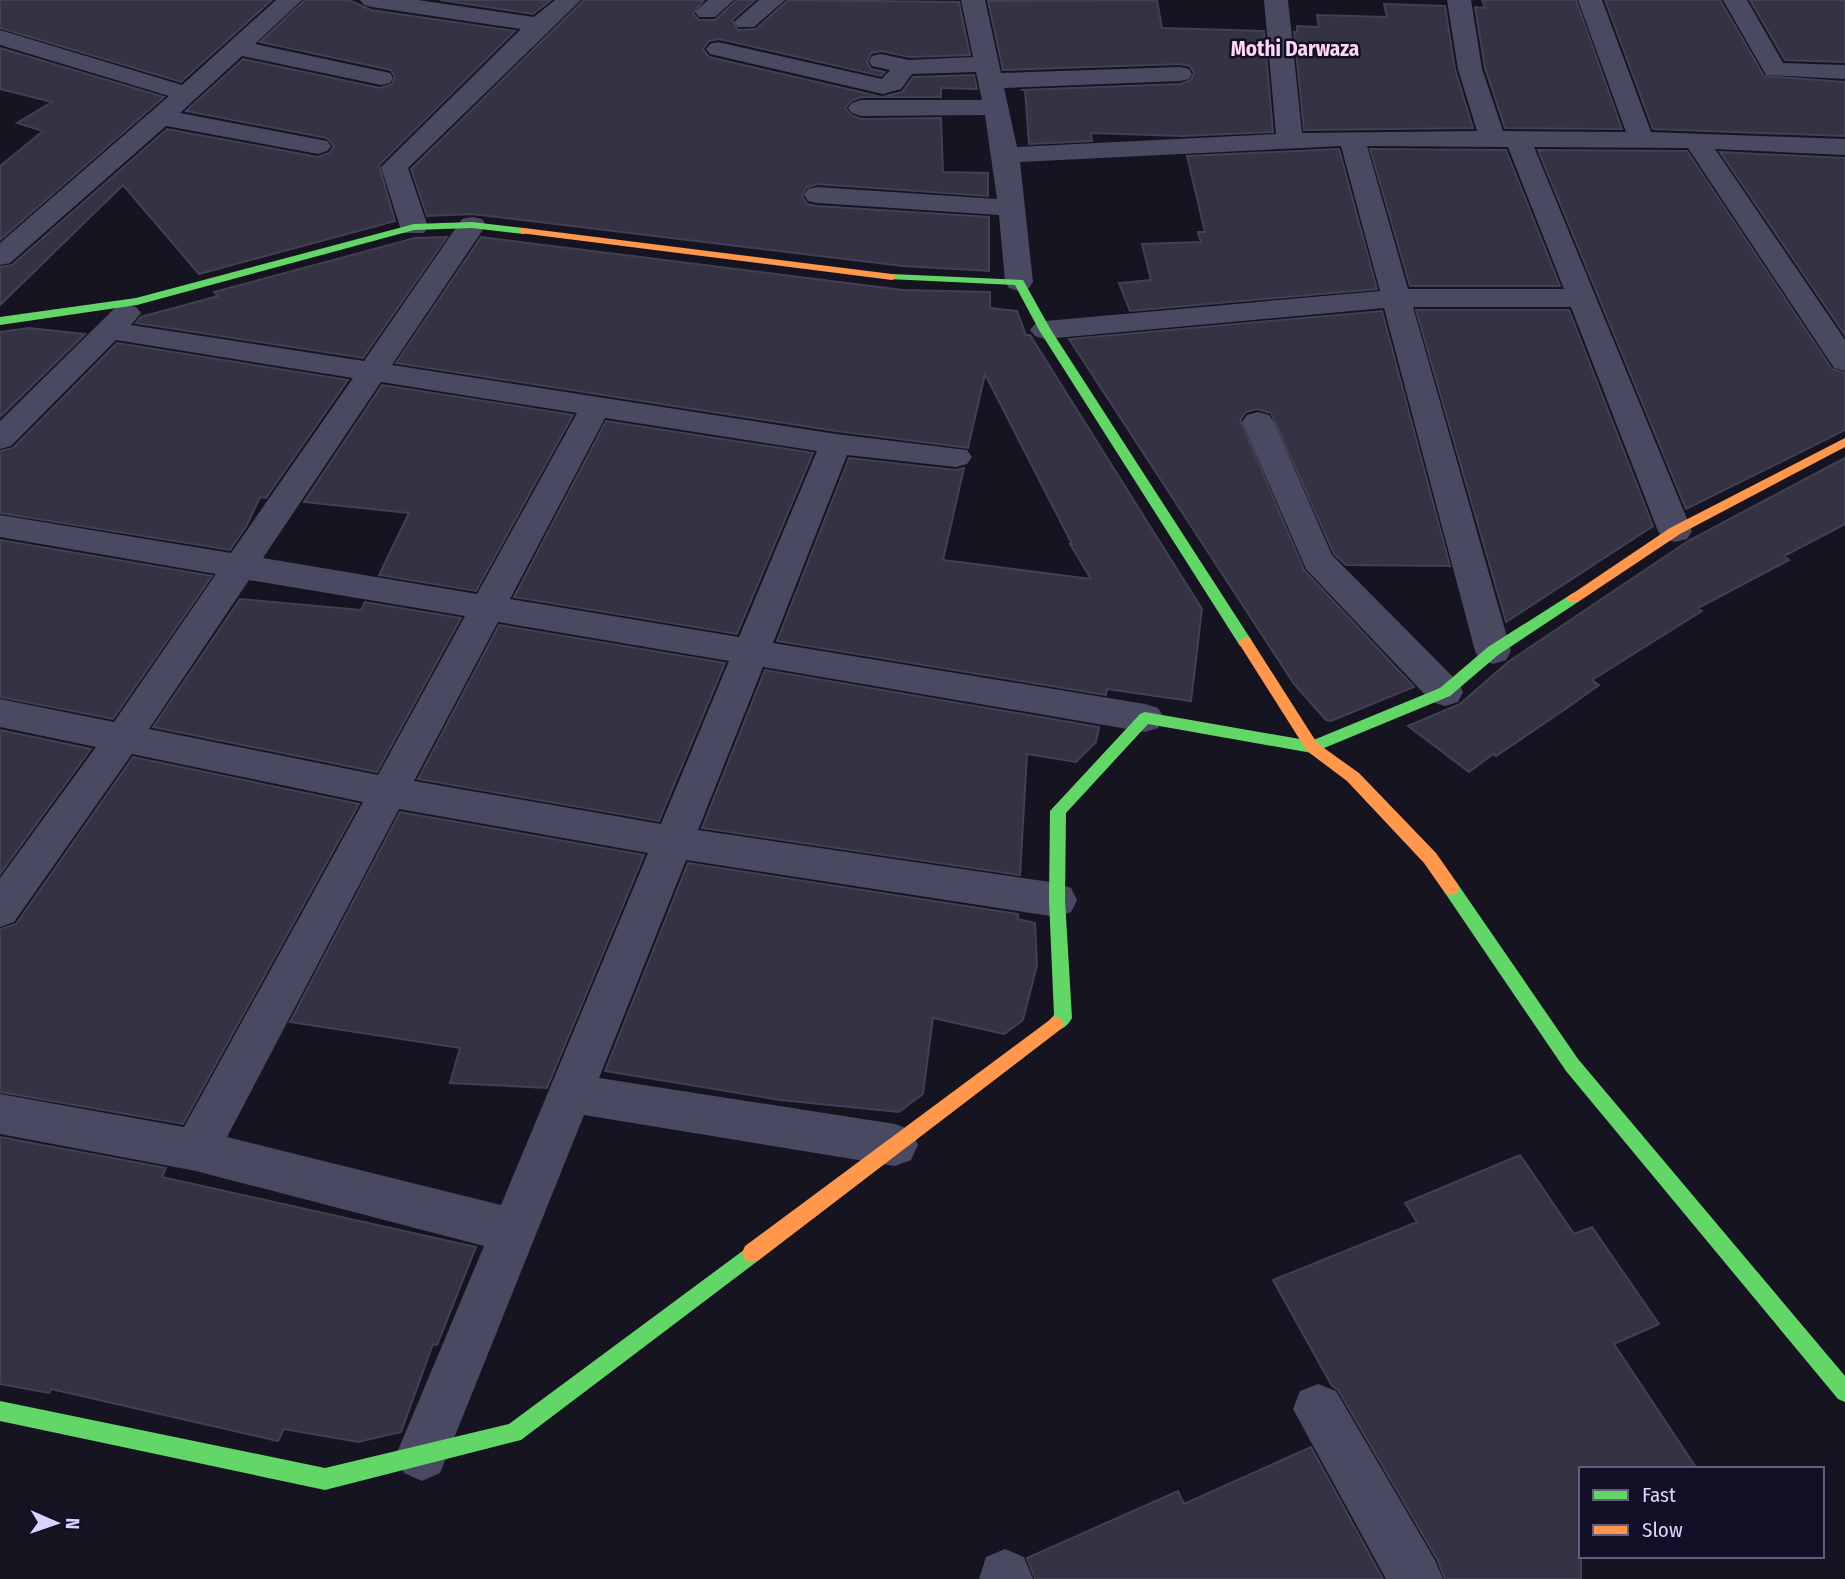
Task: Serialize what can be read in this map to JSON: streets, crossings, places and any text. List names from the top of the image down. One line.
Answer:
{"districts":["Mothi Darwaza"],"legend":["Fast","Slow"],"north":"right"}
